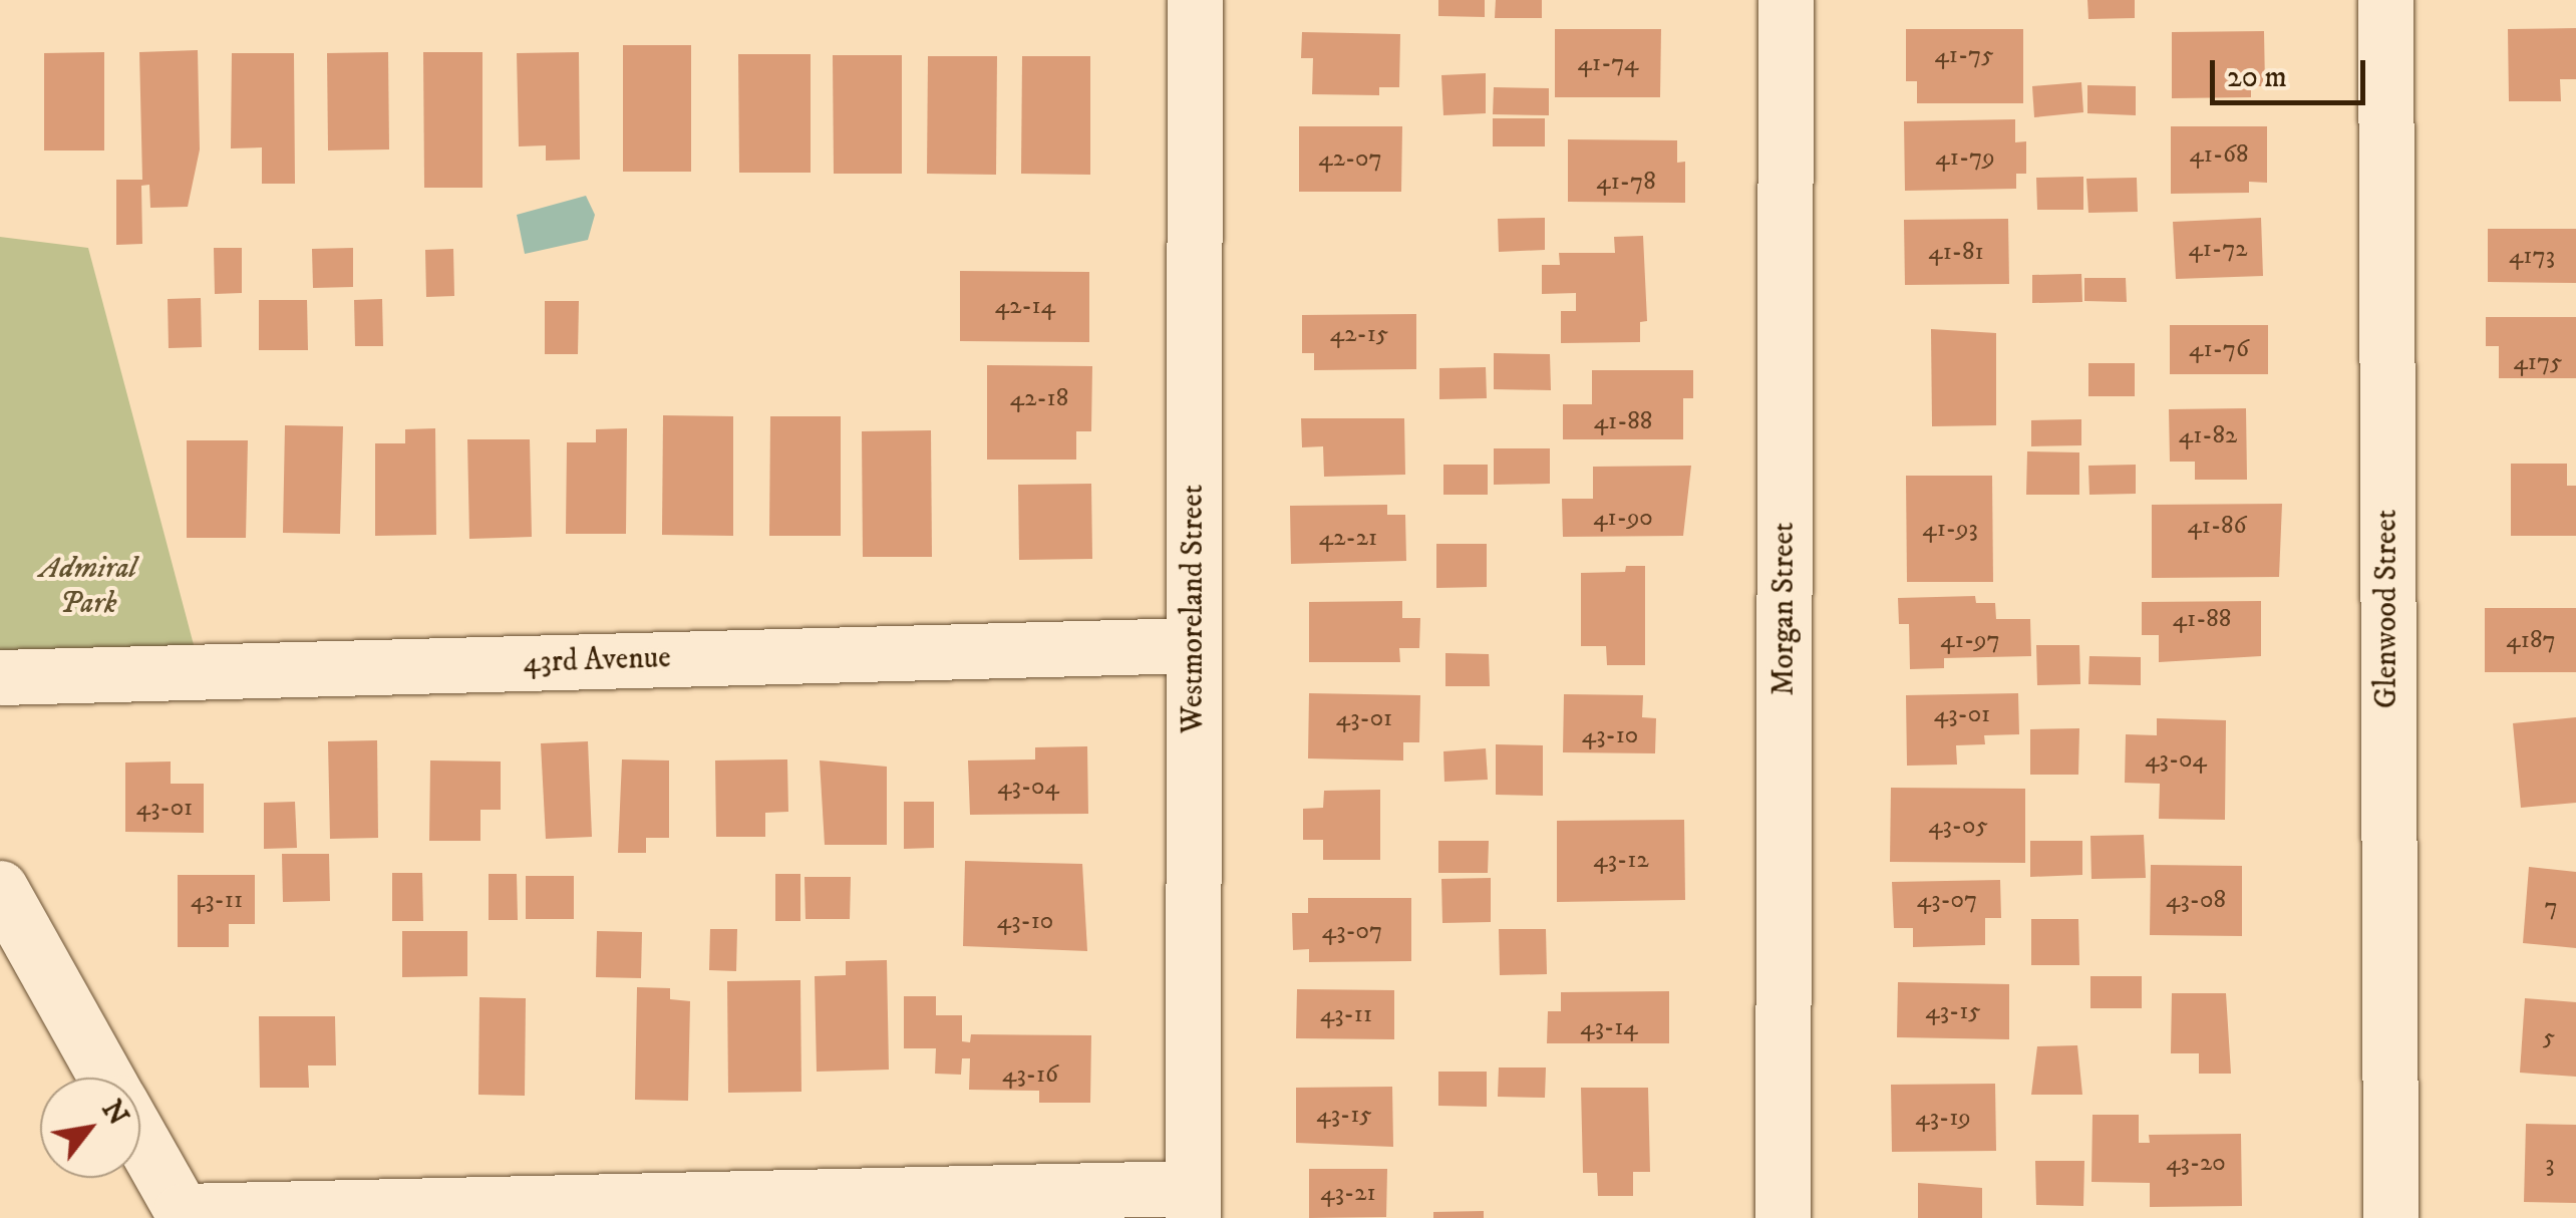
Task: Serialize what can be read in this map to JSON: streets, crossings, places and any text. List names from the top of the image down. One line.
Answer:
{"streets":{"street":["Westmoreland Street","Morgan Street","Glenwood Street","43rd Avenue"]},"crossings":[["Westmoreland Street","43rd Avenue"]],"parks":["Admiral Park"],"house_numbers":["41-75","41-74","41-68","41-79","42-07","41-78","41-72","41-81","4173","42-14","42-15","41-76","4175","42-18","41-88","41-82","41-90","41-86","41-93","42-21","41-88","41-97","4187","43-01","43-01","43-10","43-04","43-04","43-01","43-05","43-12","43-11","43-07","43-08","7","43-10","43-07","43-15","43-11","43-14","5","43-16","43-15","43-19","43-20","3","43-21"],"scale_bar":"20 m","north":"top right"}
